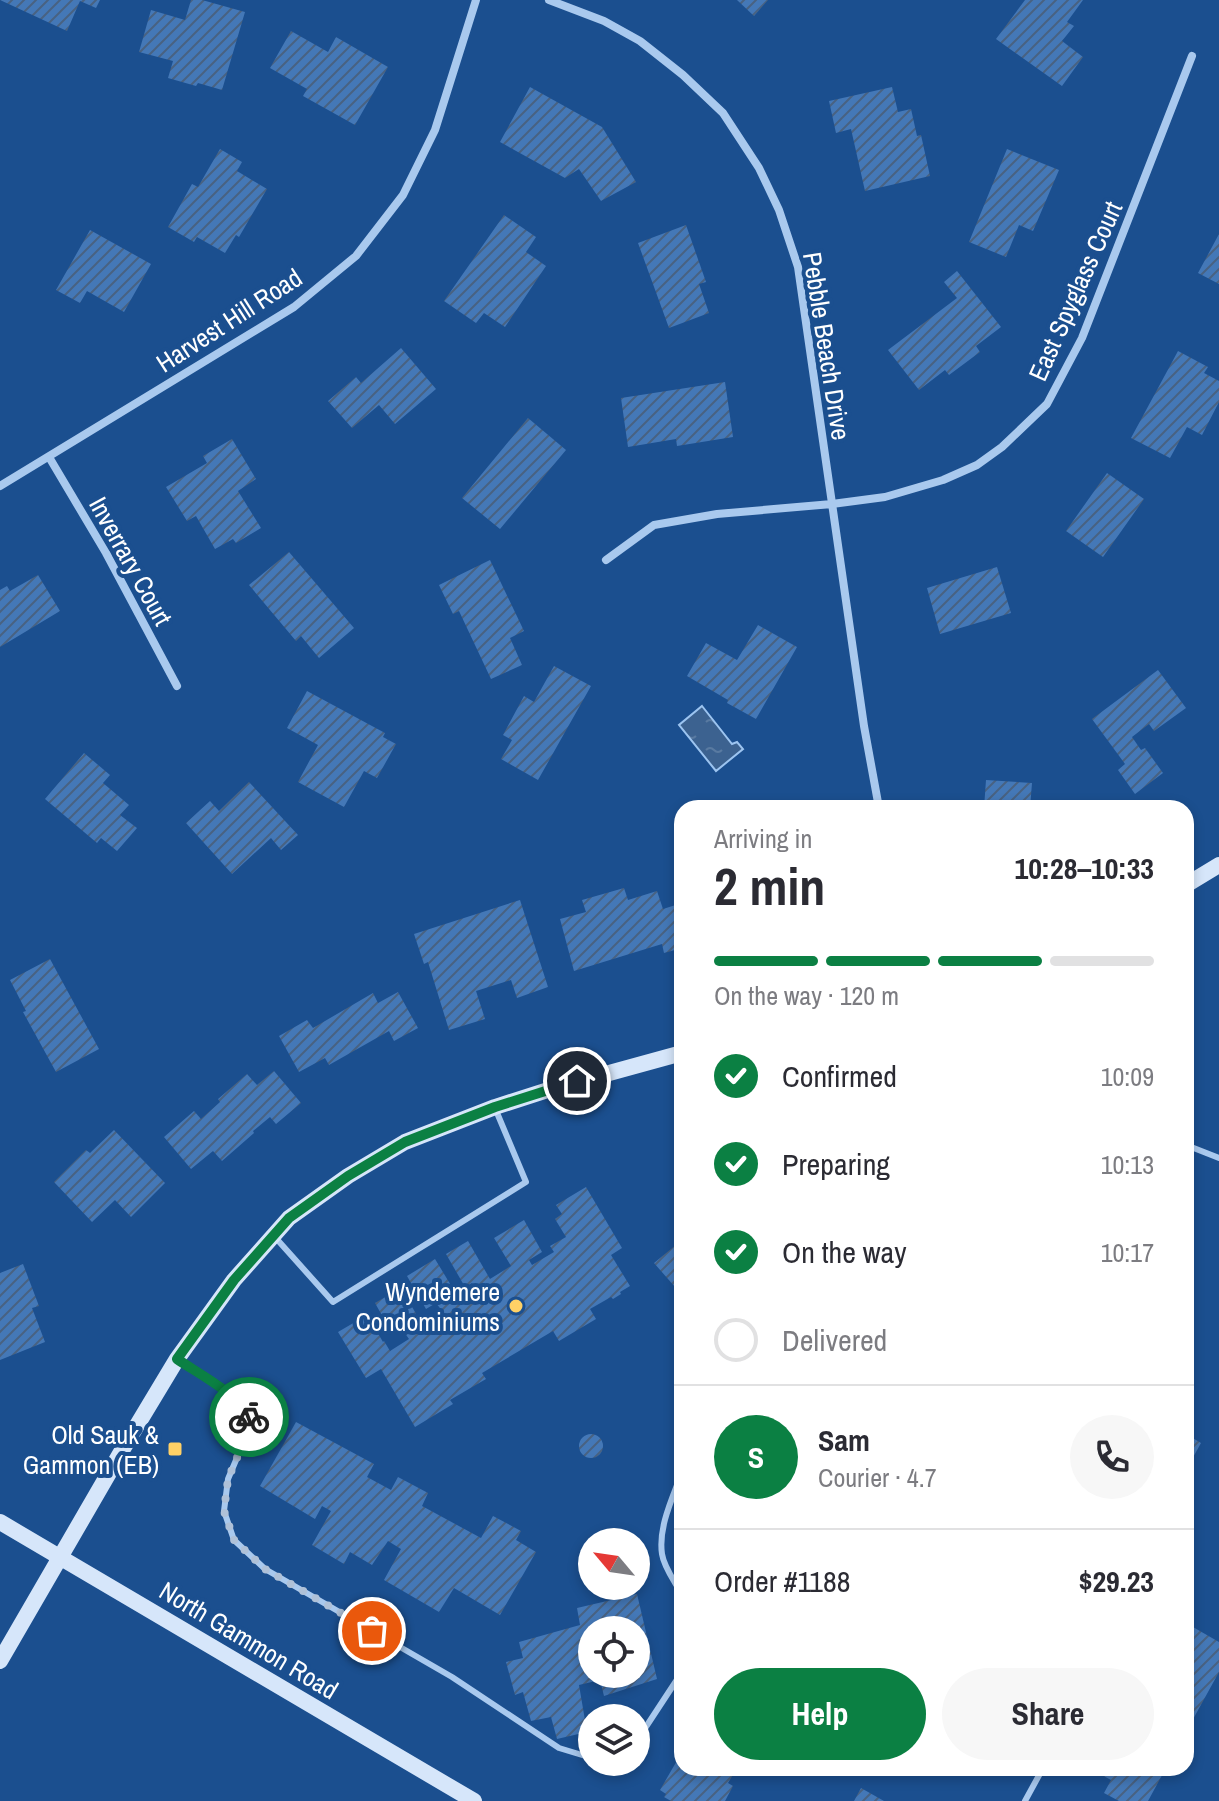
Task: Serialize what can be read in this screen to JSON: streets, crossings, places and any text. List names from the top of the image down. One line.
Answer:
{"streets":{"street":["East Spyglass Court","Harvest Hill Road","Pebble Beach Drive","Inverrary Court","North Gammon Road"]},"crossings":[["East Spyglass Court","Pebble Beach Drive"],["Harvest Hill Road","Inverrary Court"]],"places":{"other":["Wyndemere Condominiums"],"transit":["Old Sauk & Gammon (EB)"]},"north":"top left","page":{"heading":["2 min","Arriving in","10:28–10:33"],"panel":["Sam","Courier · 4.7","Order #1188","$29.23"],"bar":"On the way · 120 m","list":[["Confirmed","10:09"],["Preparing","10:13"],["On the way","10:17"],"Delivered"],"round":"S","buttons":["Help","Share"]}}
